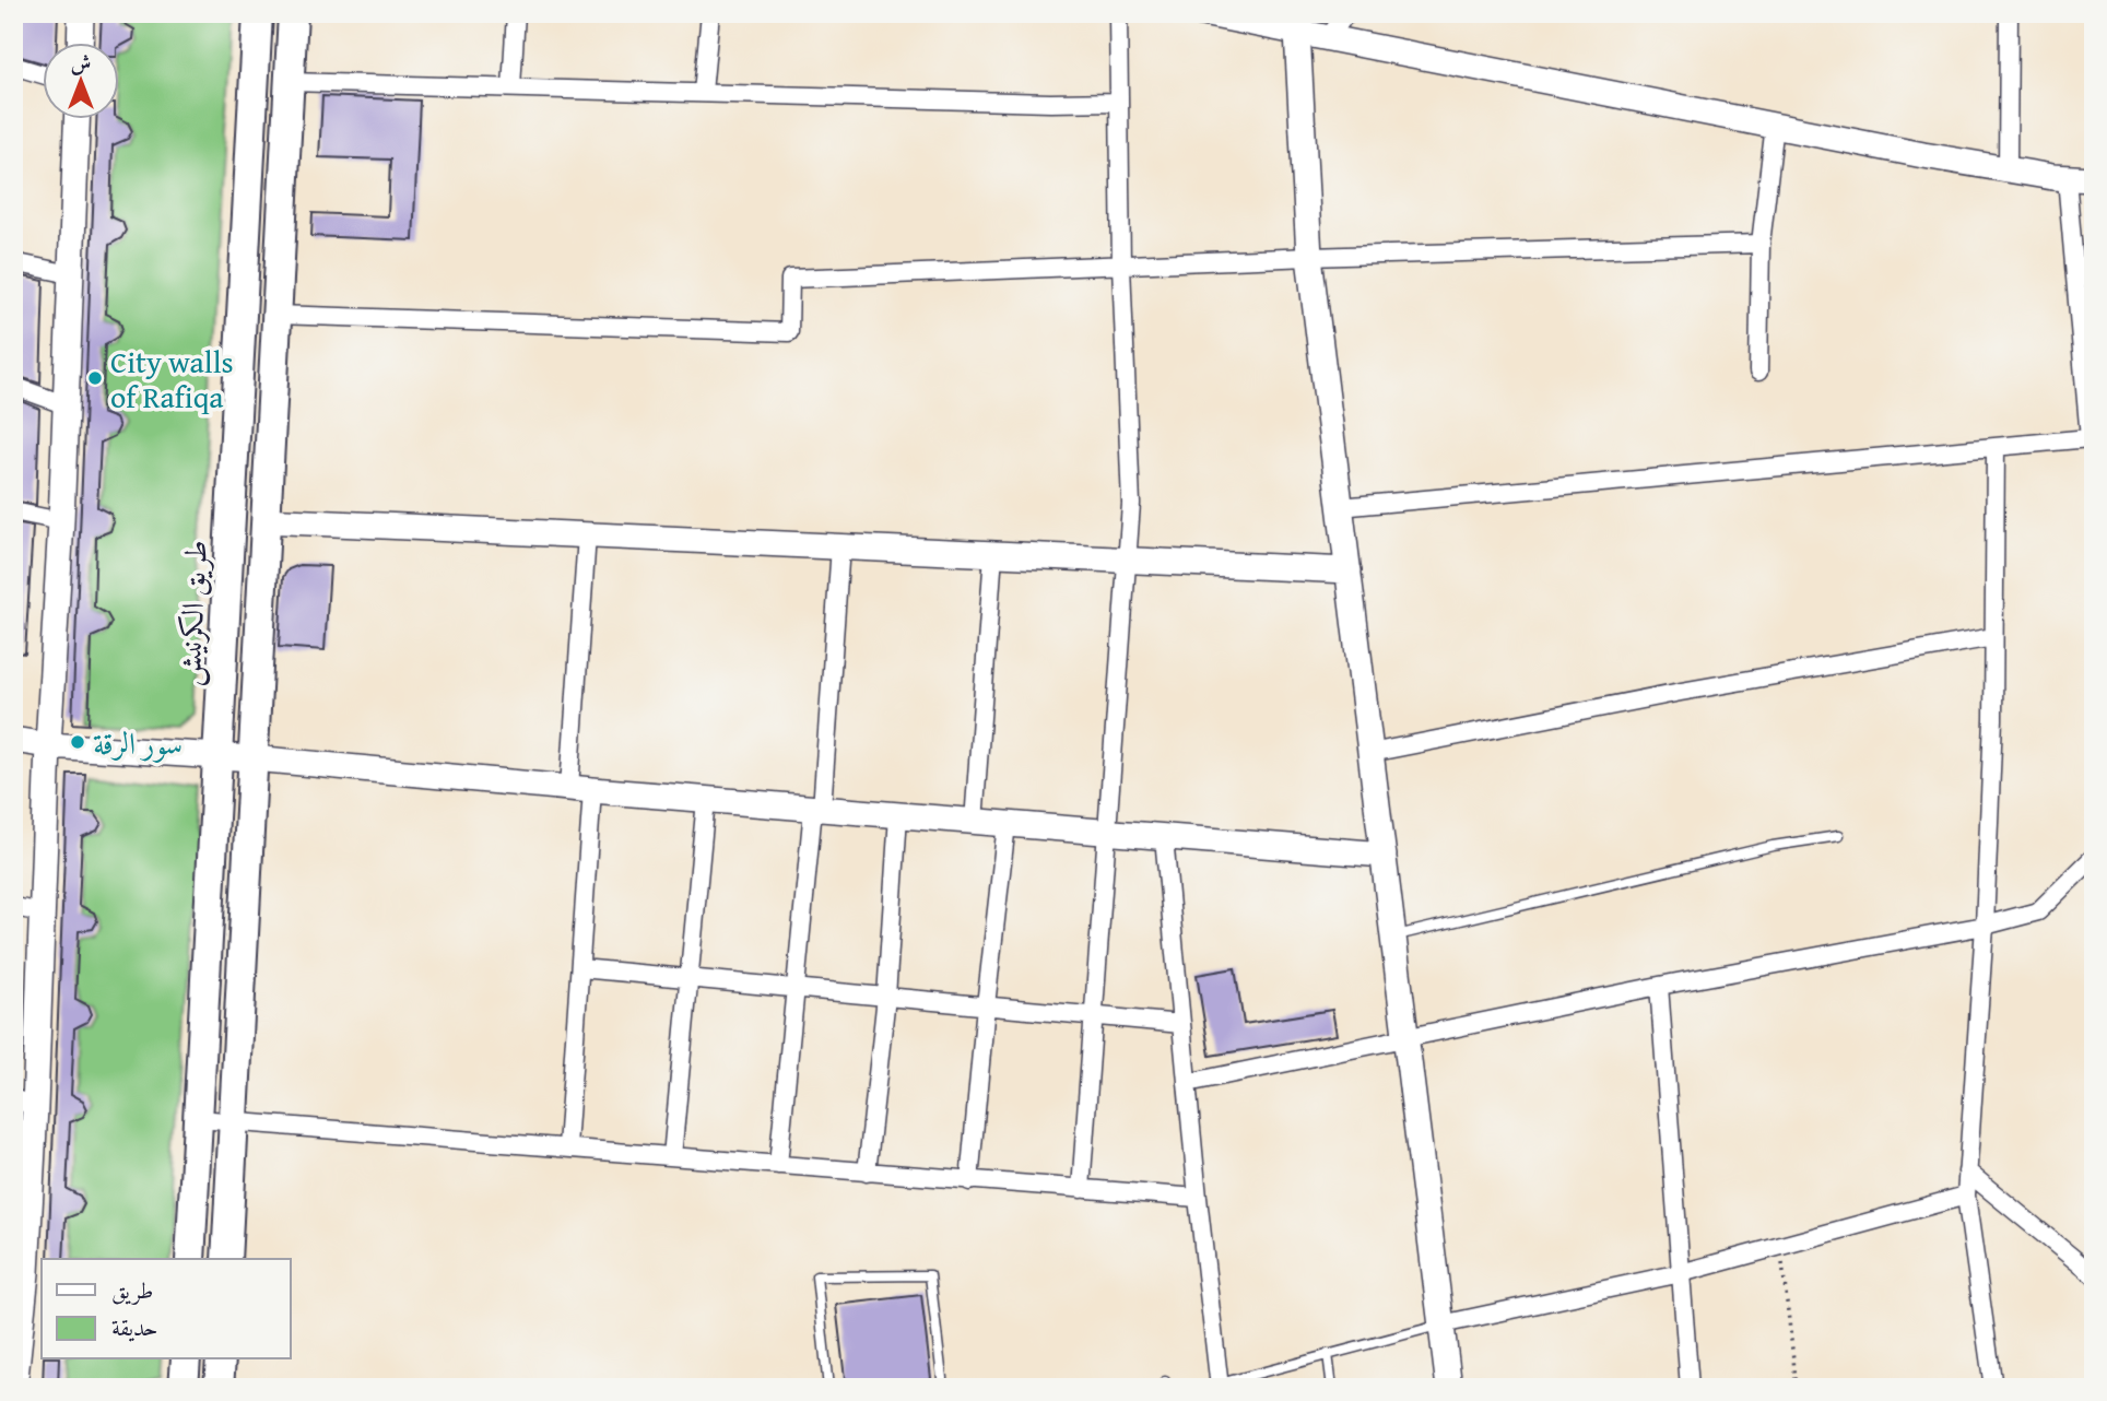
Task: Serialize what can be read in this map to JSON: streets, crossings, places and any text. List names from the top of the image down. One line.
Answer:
{"streets":{"main road":["طريق الكرنيش"]},"places":["City walls of Rafiqa","سور الرقة"],"legend":["طريق","حديقة"],"north":"top"}
